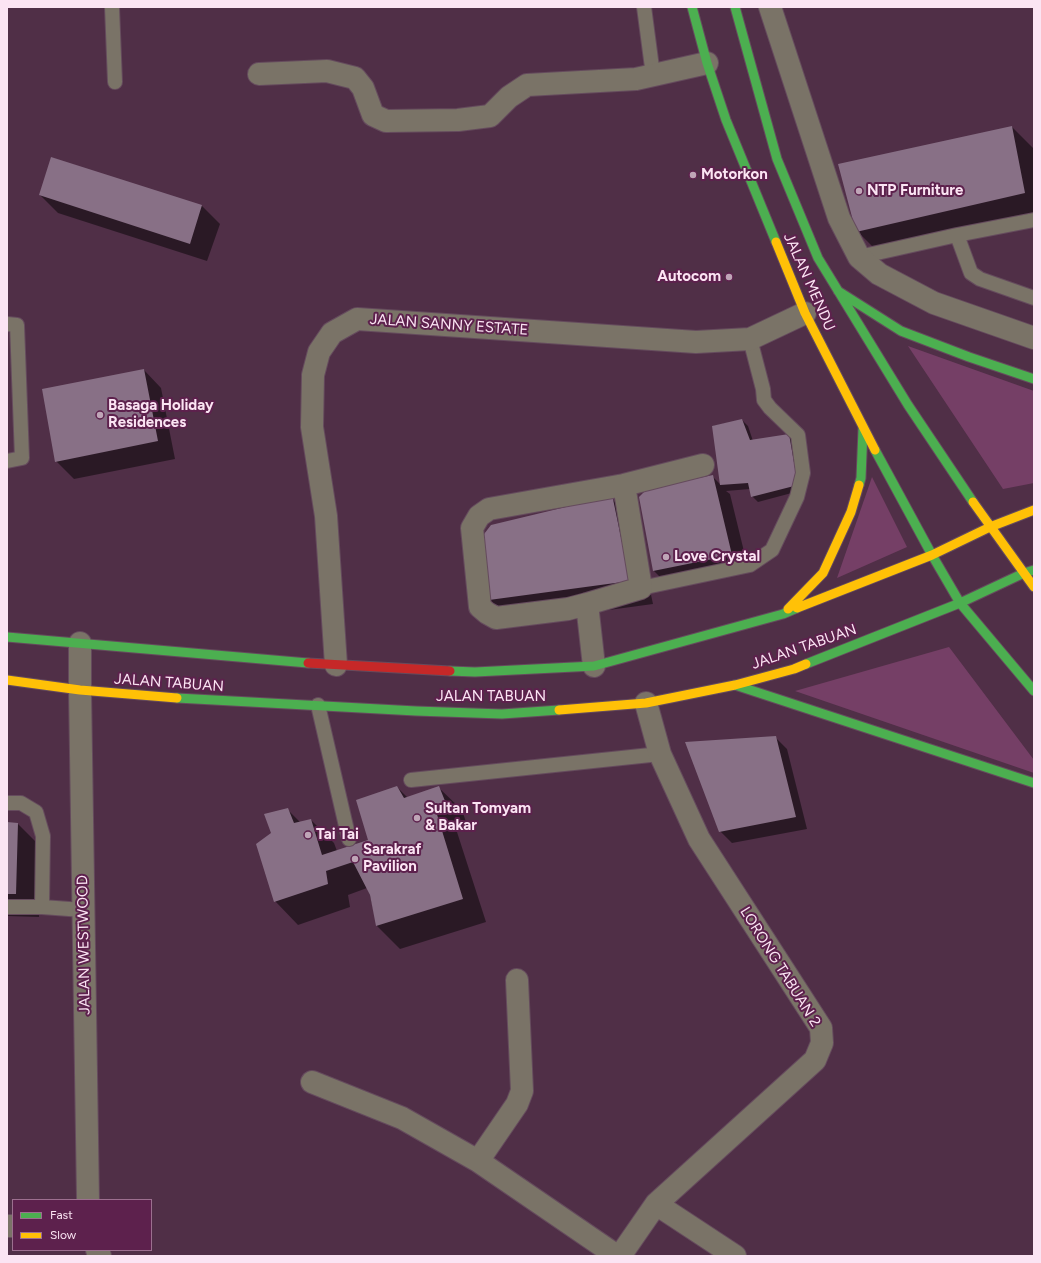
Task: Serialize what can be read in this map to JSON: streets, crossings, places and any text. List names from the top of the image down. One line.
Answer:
{"streets":{"main road":["JALAN MENDU","JALAN TABUAN"],"street":["JALAN SANNY ESTATE","JALAN WESTWOOD","LORONG TABUAN 2"]},"crossings":[["JALAN MENDU","JALAN SANNY ESTATE"],["JALAN MENDU","JALAN TABUAN"],["JALAN SANNY ESTATE","JALAN TABUAN"],["JALAN TABUAN","JALAN WESTWOOD"],["JALAN TABUAN","LORONG TABUAN 2"]],"places":["Motorkon","NTP Furniture","Autocom","Basaga Holiday Residences","Love Crystal","Sultan Tomyam & Bakar","Tai Tai","Sarakraf Pavilion"],"legend":["Fast","Slow"]}
